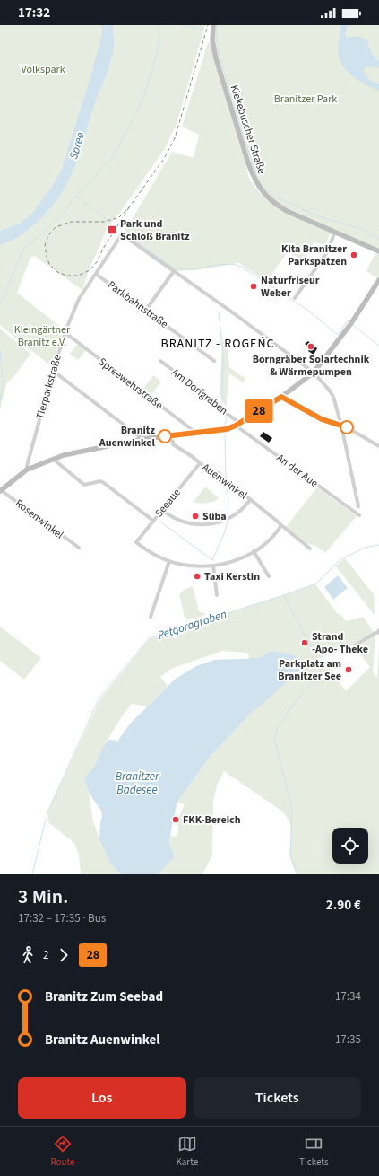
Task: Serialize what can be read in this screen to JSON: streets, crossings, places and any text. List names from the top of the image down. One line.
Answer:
{"streets":{"street":["Kiekebuscher Straße","Parkbahnstraße","Spreewehrstraße","Tierparkstraße","Am Dorfgraben","An der Aue","Auenwinkel","Seeaue","Rosenwinkel"]},"crossings":[["Parkbahnstraße","Tierparkstraße"],["Spreewehrstraße","Tierparkstraße"],["Am Dorfgraben","An der Aue"],["Auenwinkel","Seeaue"]],"districts":["BRANITZ - ROGEŃC"],"water":["Spree","Petgoragraben","Branitzer Badesee"],"parks":["Volkspark","Branitzer Park","Kleingärtner Branitz e.V."],"places":{"transit":["Park und Schloß Branitz"],"other":["Kita Branitzer Parkspatzen","Naturfriseur Weber","Borngräber Solartechnik & Wärmepumpen","Branitz Auenwinkel","Süba","Taxi Kerstin","Strand -Apo- Theke","Parkplatz am Branitzer See","FKK-Bereich"]},"lines":["bus line 28"],"page":{"status":"17:32","on_map":"28","heading":["3 Min.","17:32 – 17:35 · Bus","2.90 €"],"legs":["2","28"],"list":[{"name":"Branitz Zum Seebad","value":"17:34"},{"name":"Branitz Auenwinkel","value":"17:35"}],"buttons":["Los","Tickets"],"tabs":["Route","Karte","Tickets"]}}
